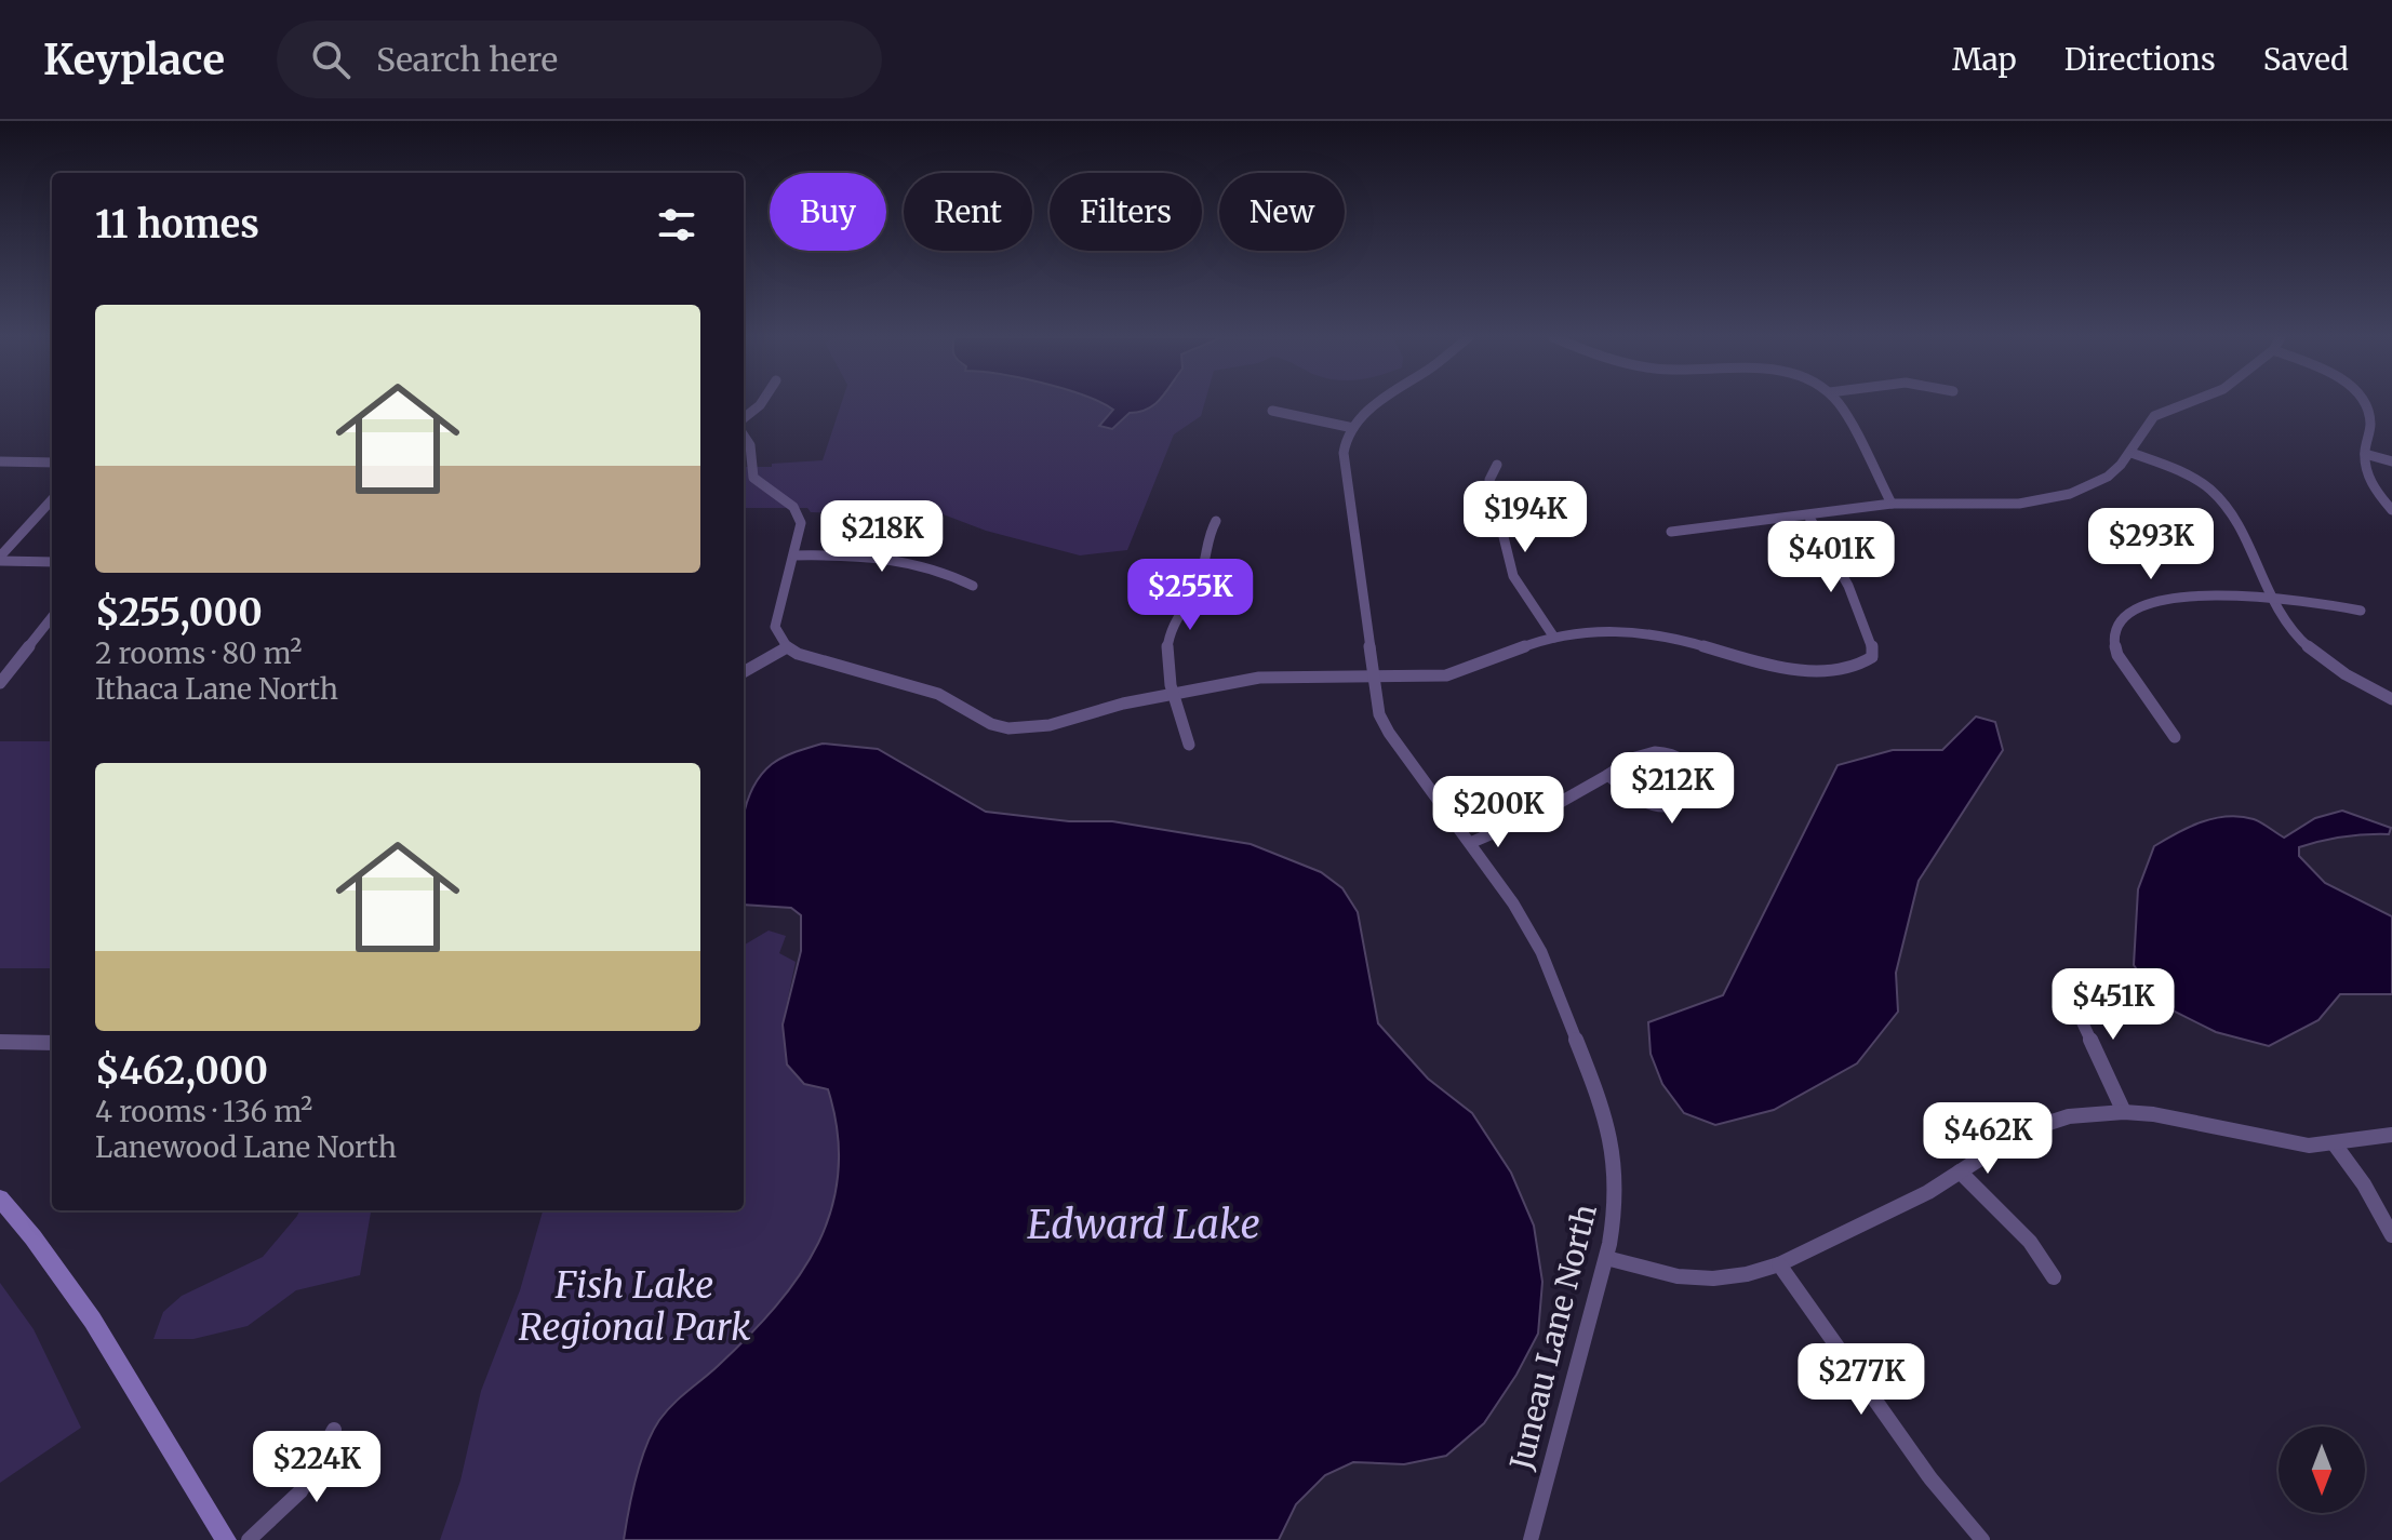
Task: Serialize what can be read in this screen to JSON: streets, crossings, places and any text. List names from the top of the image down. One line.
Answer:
{"streets":{"street":["Juneau Lane North"]},"water":["Edward Lake"],"parks":["Fish Lake Regional Park"],"north":"bottom","page":{"header":"Keyplace","search":"Search here","nav":["Map","Directions","Saved"],"chip":["Buy","Rent","Filters","New"],"heading":"11 homes","list":[{"name":"$255,000","note":"2 rooms · 80 m² · Ithaca Lane North"},{"name":"$462,000","note":"4 rooms · 136 m² · Lanewood Lane North"}],"price":["$194K","$218K","$293K","$401K","$255K","$212K","$200K","$451K","$462K","$277K","$224K"]}}
